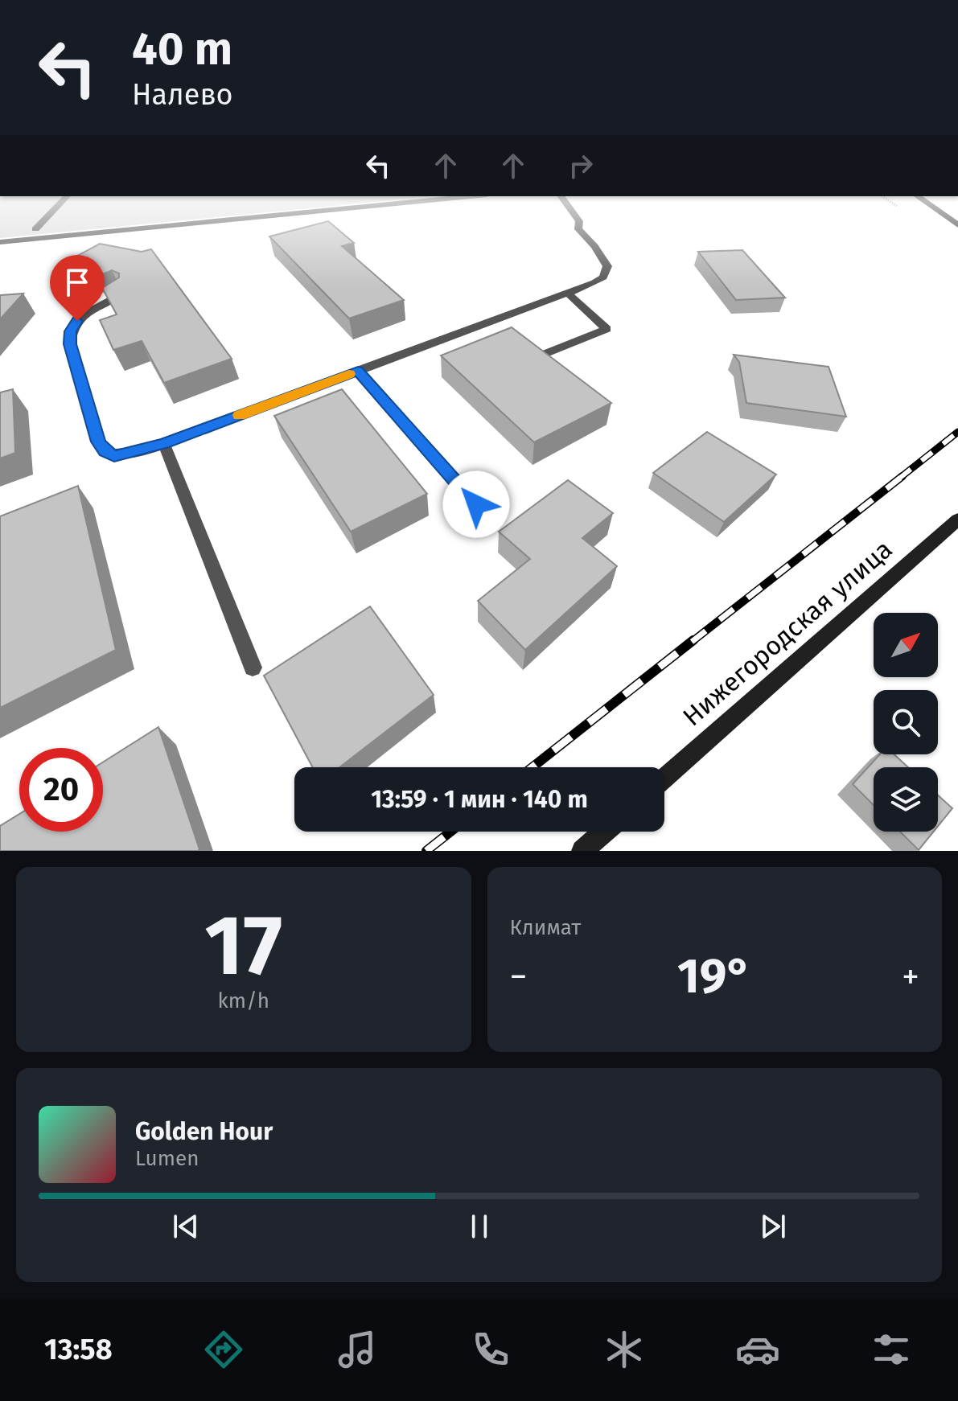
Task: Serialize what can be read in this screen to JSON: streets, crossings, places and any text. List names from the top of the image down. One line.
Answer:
{"streets":{"street":["Нижегородская улица"]},"north":"top right","page":{"turn":["40 m","Налево"],"limit":"20","trip":"13:59 · 1 мин · 140 m","tile":[["17","km/h"],"Климат"],"heat":["−","19°","+"],"song":["Golden Hour","Lumen"],"tabs":"13:58"}}
